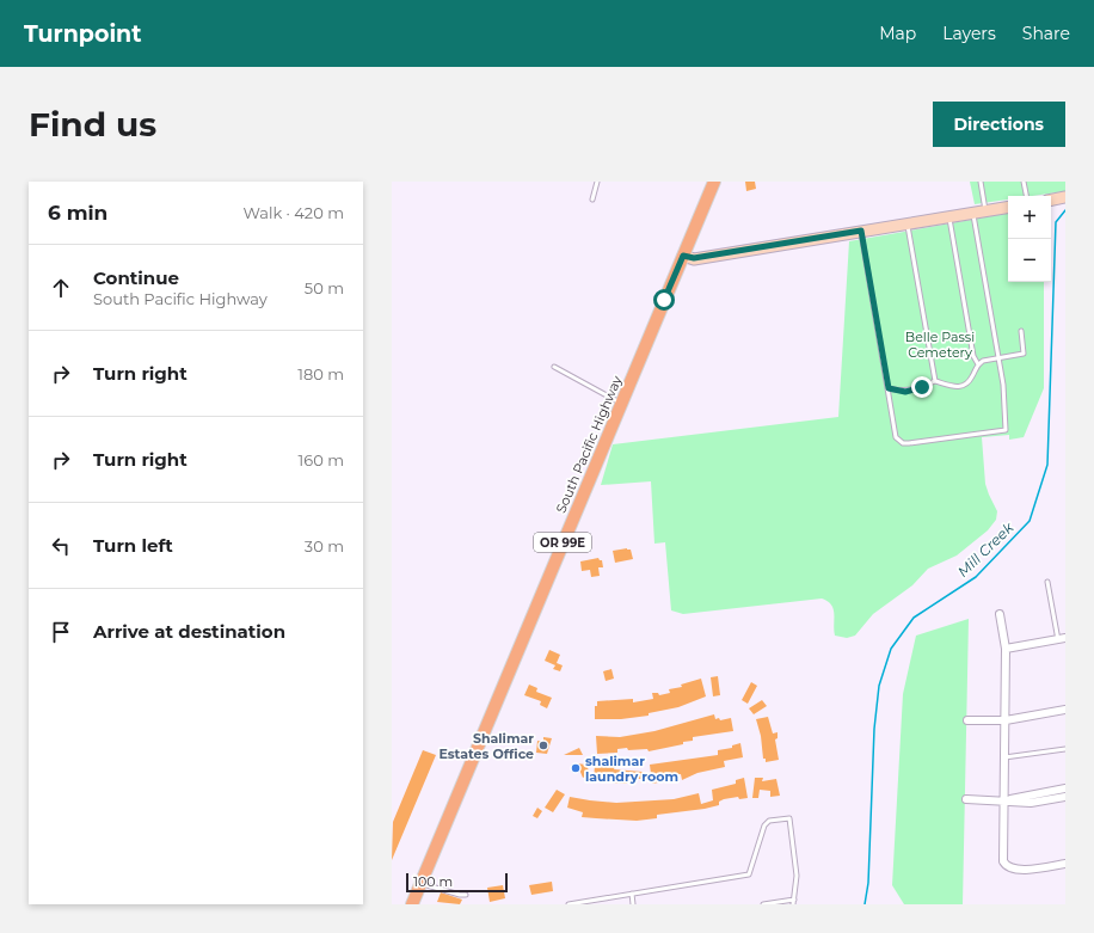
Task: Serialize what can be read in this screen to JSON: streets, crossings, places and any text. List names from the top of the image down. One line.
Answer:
{"streets":{"main road":["South Pacific Highway","OR 99E"]},"water":["Mill Creek"],"parks":["Belle Passi Cemetery"],"places":["Shalimar Estates Office","shalimar laundry room"],"scale_bar":"100 m","page":{"header":"Turnpoint","nav":["Map","Layers","Share"],"buttons":"Directions","title":"Find us","heading":["6 min","Walk · 420 m"],"map_buttons":["+","−"],"list":[["Continue","South Pacific Highway","50 m"],["Turn right","180 m"],["Turn right","160 m"],["Turn left","30 m"],"Arrive at destination"],"scale":"100 m"}}
